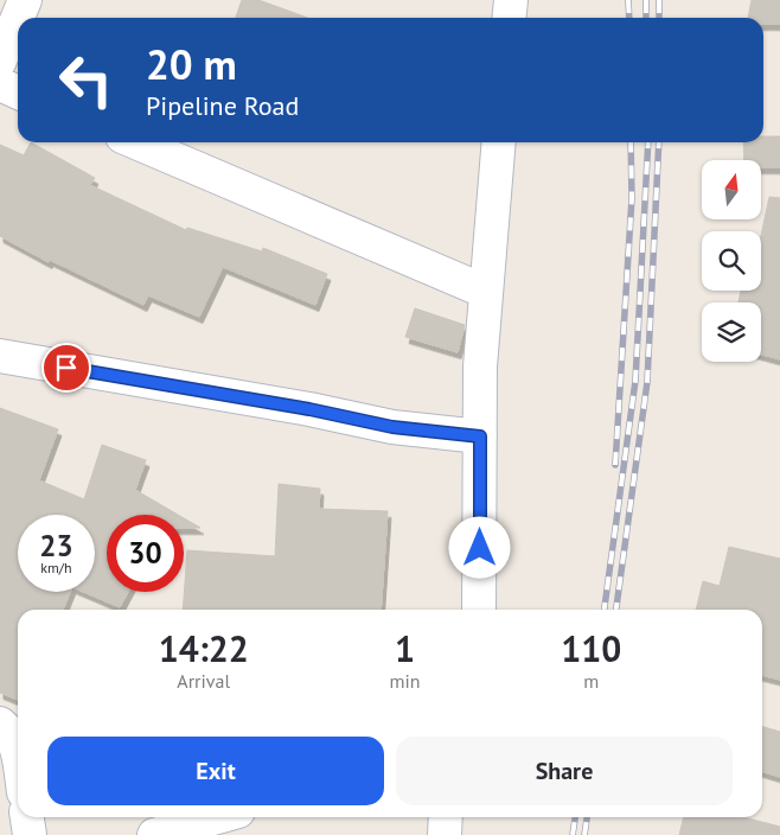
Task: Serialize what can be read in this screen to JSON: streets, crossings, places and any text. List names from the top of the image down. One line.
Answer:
{"north":"top","page":{"turn":["20 m","Pipeline Road"],"speed":"23 km/h","limit":"30","eta":["14:22","Arrival","1","min","110","m"],"buttons":["Exit","Share"]}}
